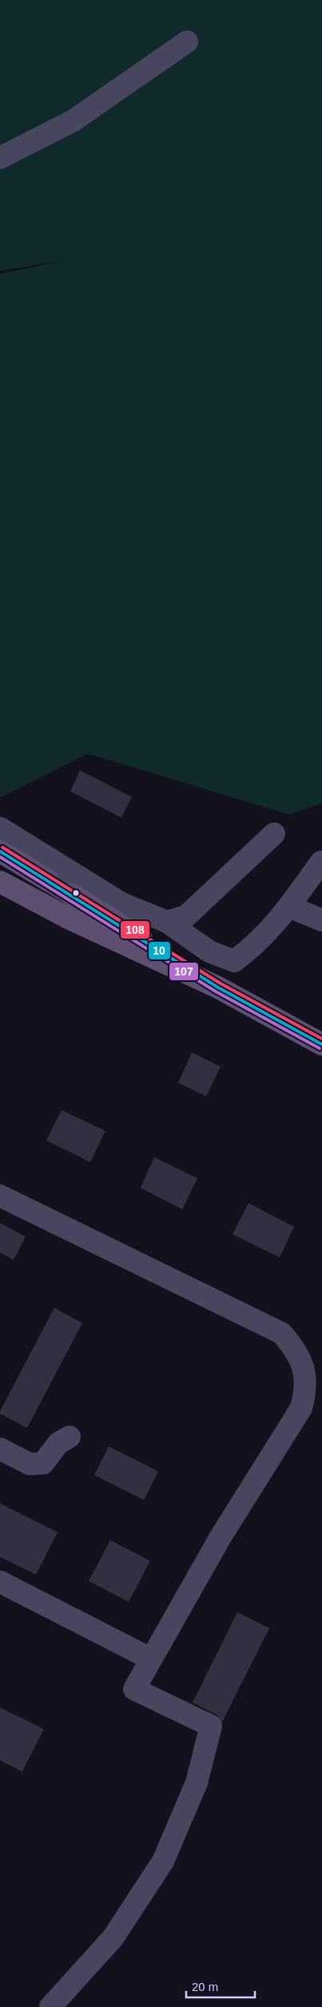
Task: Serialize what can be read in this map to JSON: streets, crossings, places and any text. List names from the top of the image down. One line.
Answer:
{"lines":["transit line 108","transit line 10","transit line 107"],"scale_bar":"20 m"}
